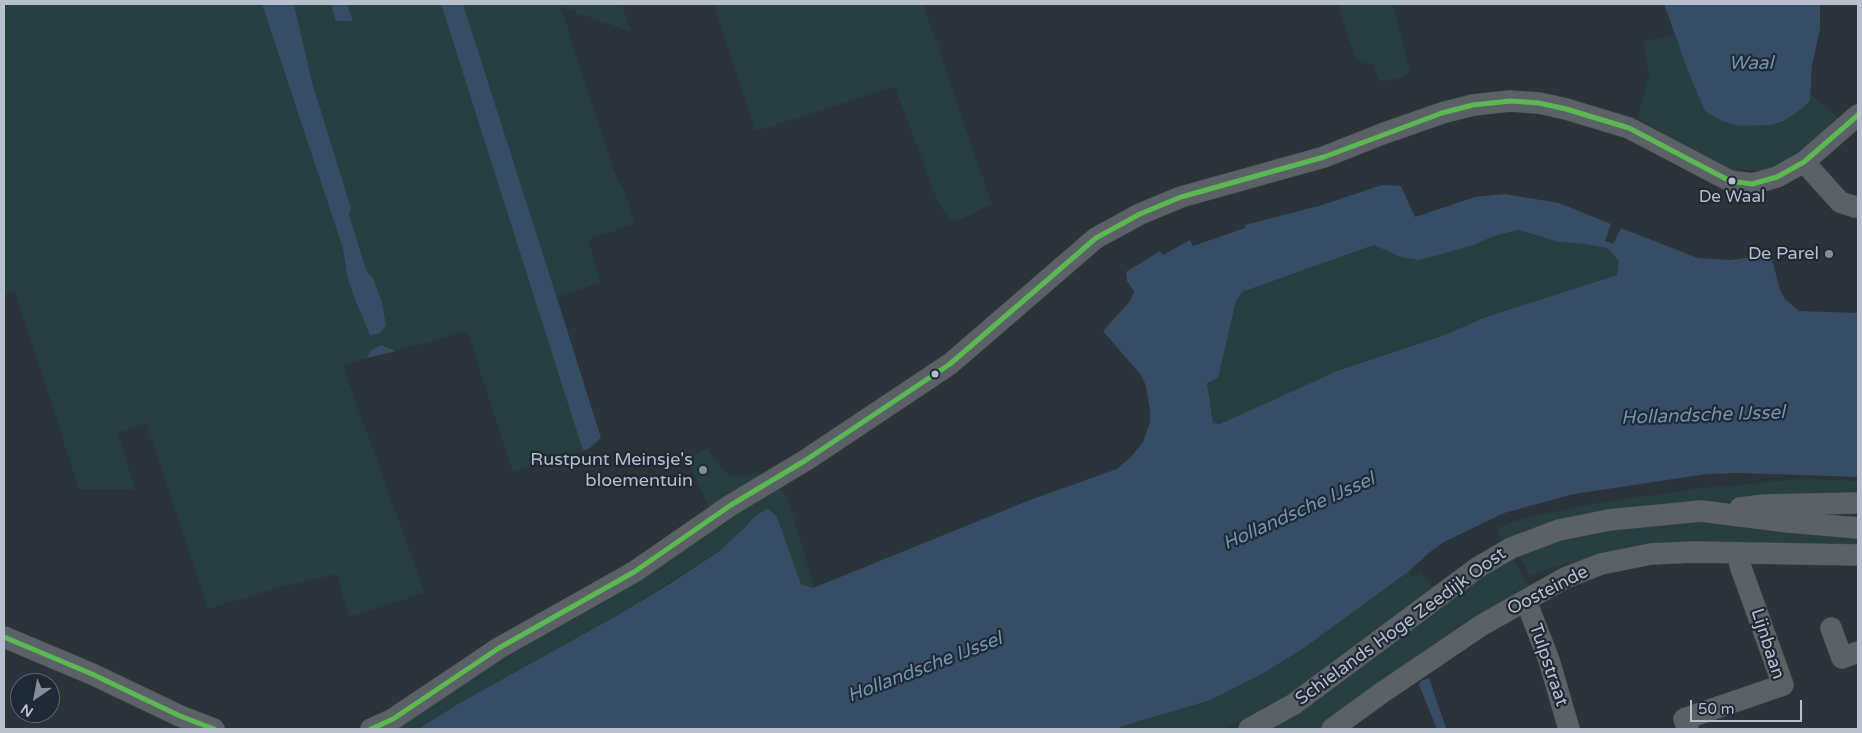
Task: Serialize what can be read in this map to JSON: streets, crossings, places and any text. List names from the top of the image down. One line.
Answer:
{"streets":{"street":["Oosteinde","Schielands Hoge Zeedijk Oost","Lijnbaan","Tulpstraat"]},"crossings":[["Oosteinde","Lijnbaan"],["Oosteinde","Tulpstraat"]],"water":["Waal","Hollandsche IJssel"],"places":["De Waal","De Parel","Rustpunt Meinsje's bloementuin"],"scale_bar":"50 m","north":"bottom left"}
